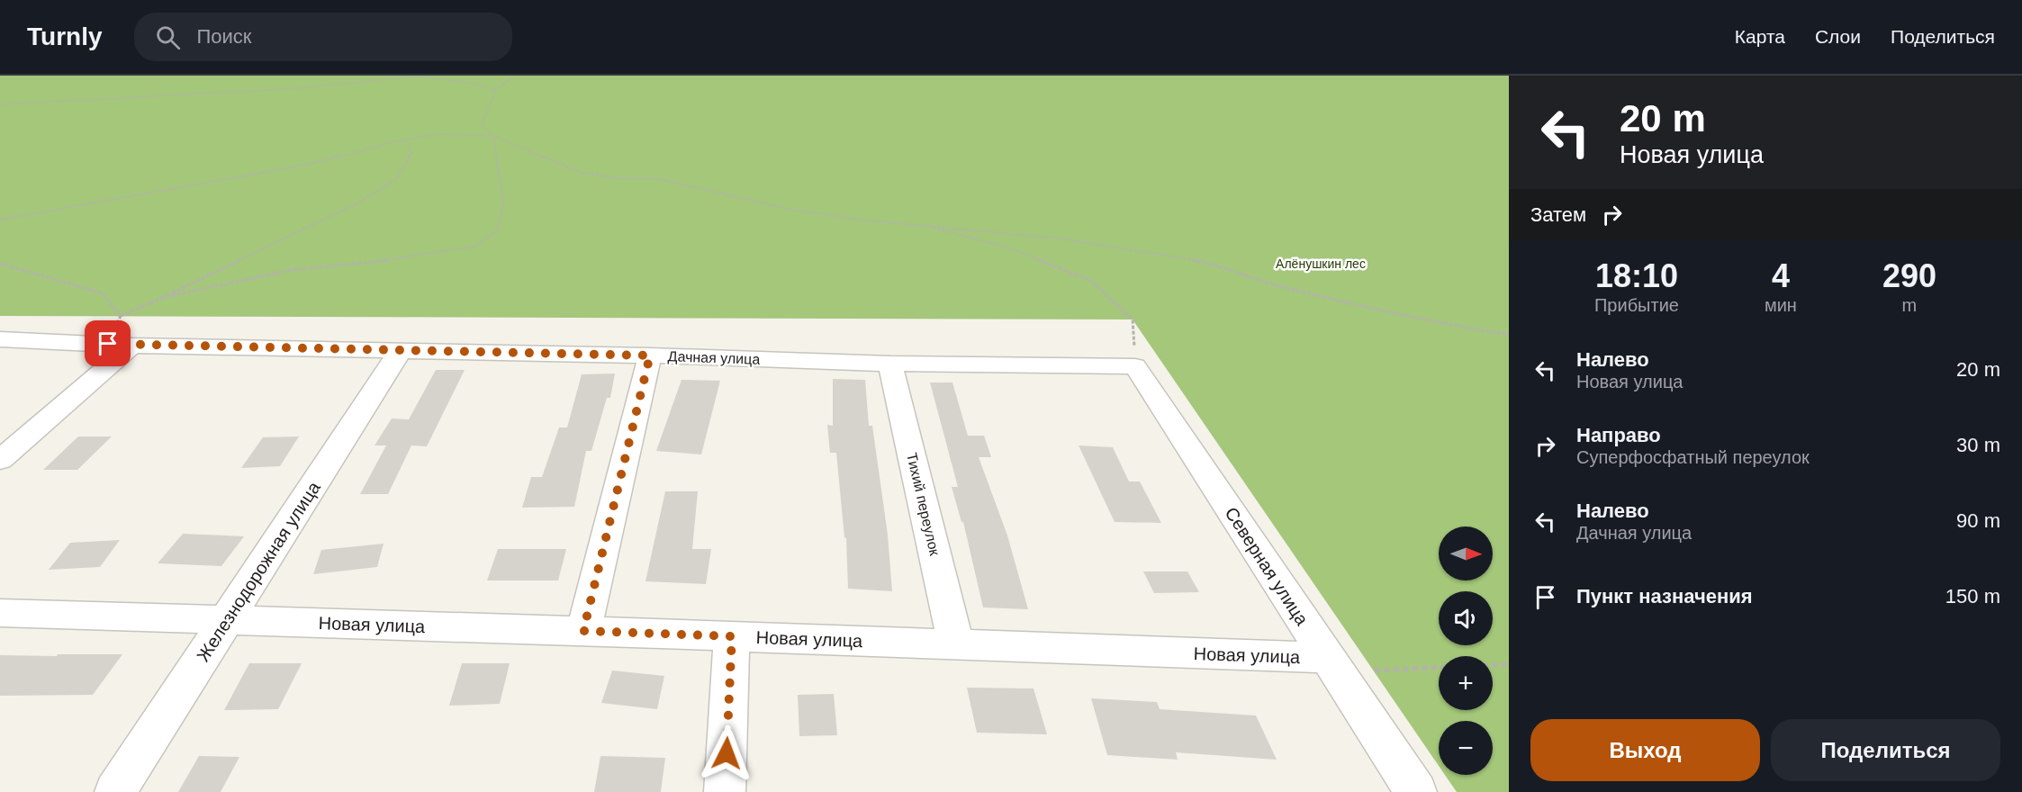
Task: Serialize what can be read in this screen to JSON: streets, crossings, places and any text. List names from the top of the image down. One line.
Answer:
{"streets":{"street":["Дачная улица","Тихий переулок","Северная улица","Железнодорожная улица","Новая улица"]},"crossings":[["Дачная улица","Тихий переулок"],["Дачная улица","Северная улица"],["Дачная улица","Железнодорожная улица"],["Тихий переулок","Новая улица"],["Северная улица","Новая улица"],["Железнодорожная улица","Новая улица"]],"parks":["Алёнушкин лес"],"north":"right","page":{"header":"Turnly","search":"Поиск","nav":["Карта","Слои","Поделиться"],"turn":["20 m","Новая улица"],"then":"Затем","eta":["18:10","Прибытие","4","мин","290","m"],"list":[{"name":"Налево","note":"Новая улица","value":"20 m"},{"name":"Направо","note":"Суперфосфатный переулок","value":"30 m"},{"name":"Налево","note":"Дачная улица","value":"90 m"},{"name":"Пункт назначения","value":"150 m"}],"map_buttons":["+","−"],"buttons":["Выход","Поделиться"]}}
